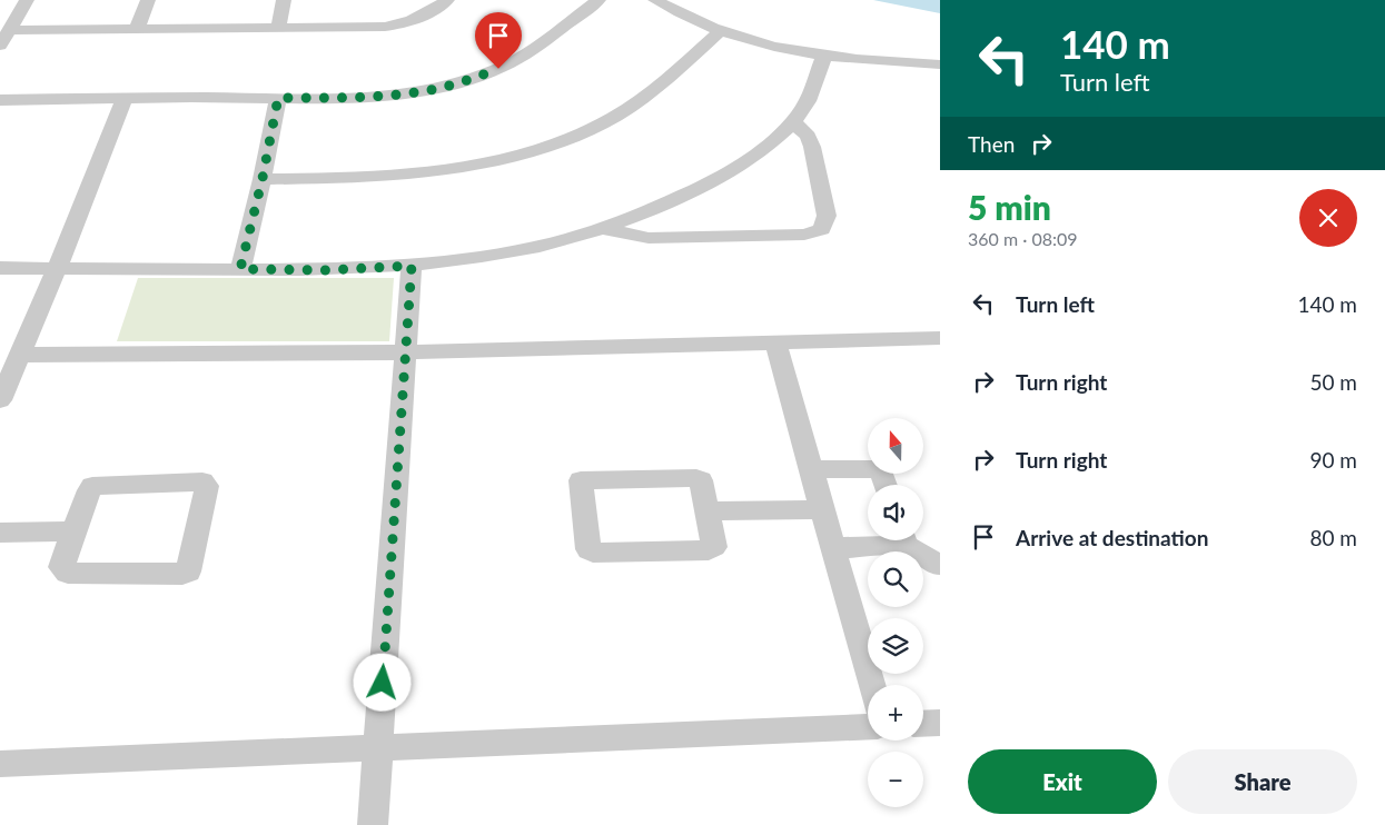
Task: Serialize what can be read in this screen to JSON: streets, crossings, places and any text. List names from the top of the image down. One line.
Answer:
{"north":"top","page":{"turn":["140 m","Turn left"],"then":"Then","heading":["5 min","360 m · 08:09"],"list":[{"name":"Turn left","value":"140 m"},{"name":"Turn right","value":"50 m"},{"name":"Turn right","value":"90 m"},{"name":"Arrive at destination","value":"80 m"}],"map_buttons":["+","−"],"buttons":["Exit","Share"]}}
